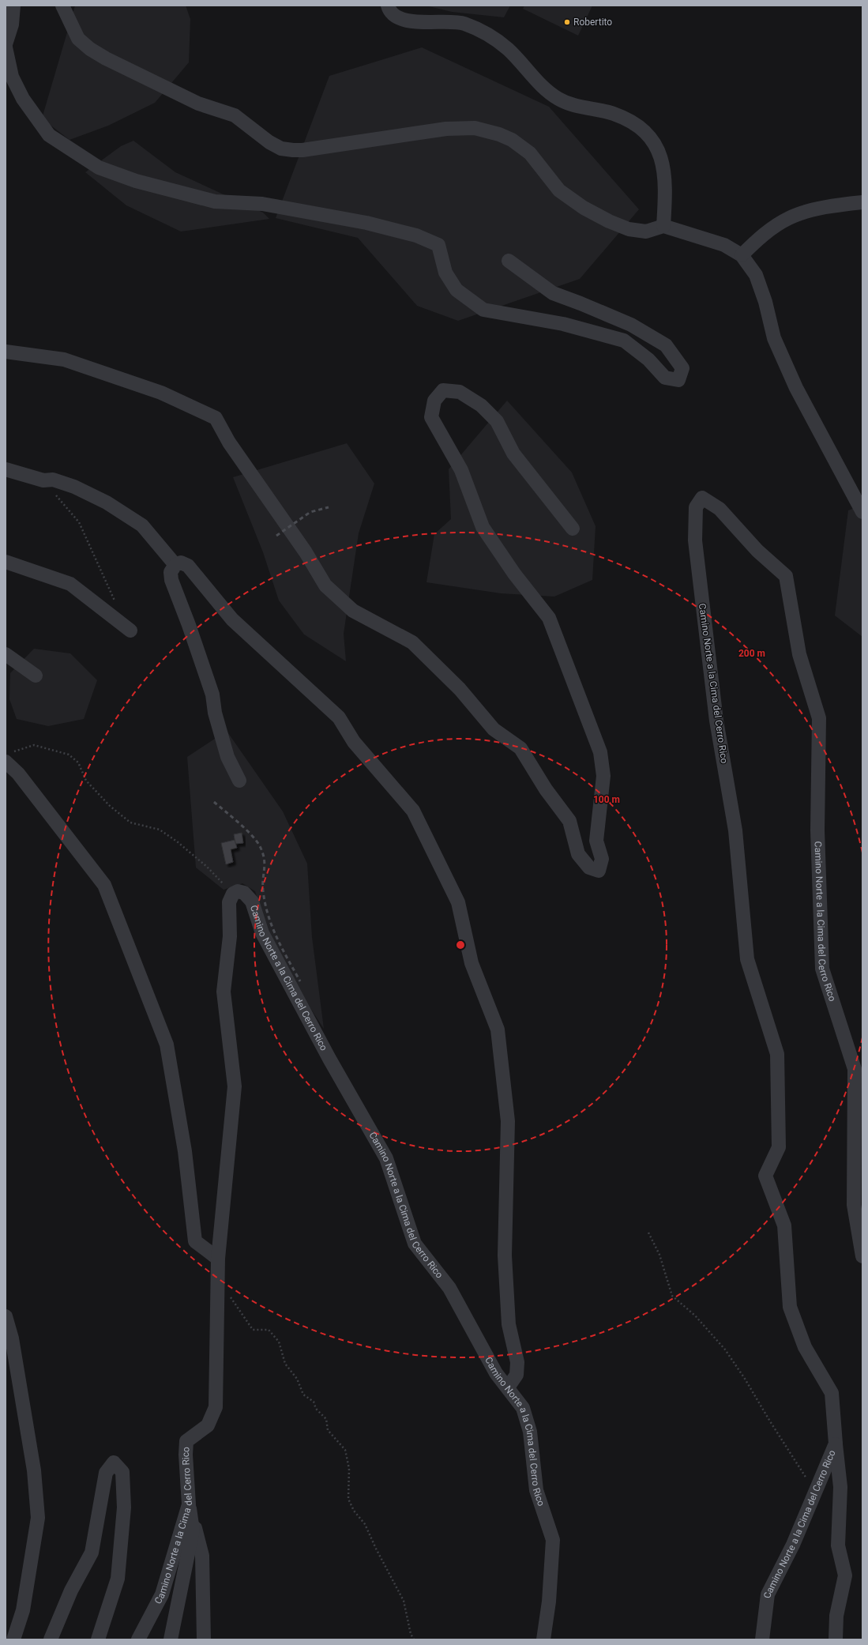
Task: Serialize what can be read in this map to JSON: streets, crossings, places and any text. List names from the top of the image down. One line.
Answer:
{"streets":{"lane":["Camino Norte a la Cima del Cerro Rico"]},"places":["Robertito"],"rings":["200 m","100 m"]}
